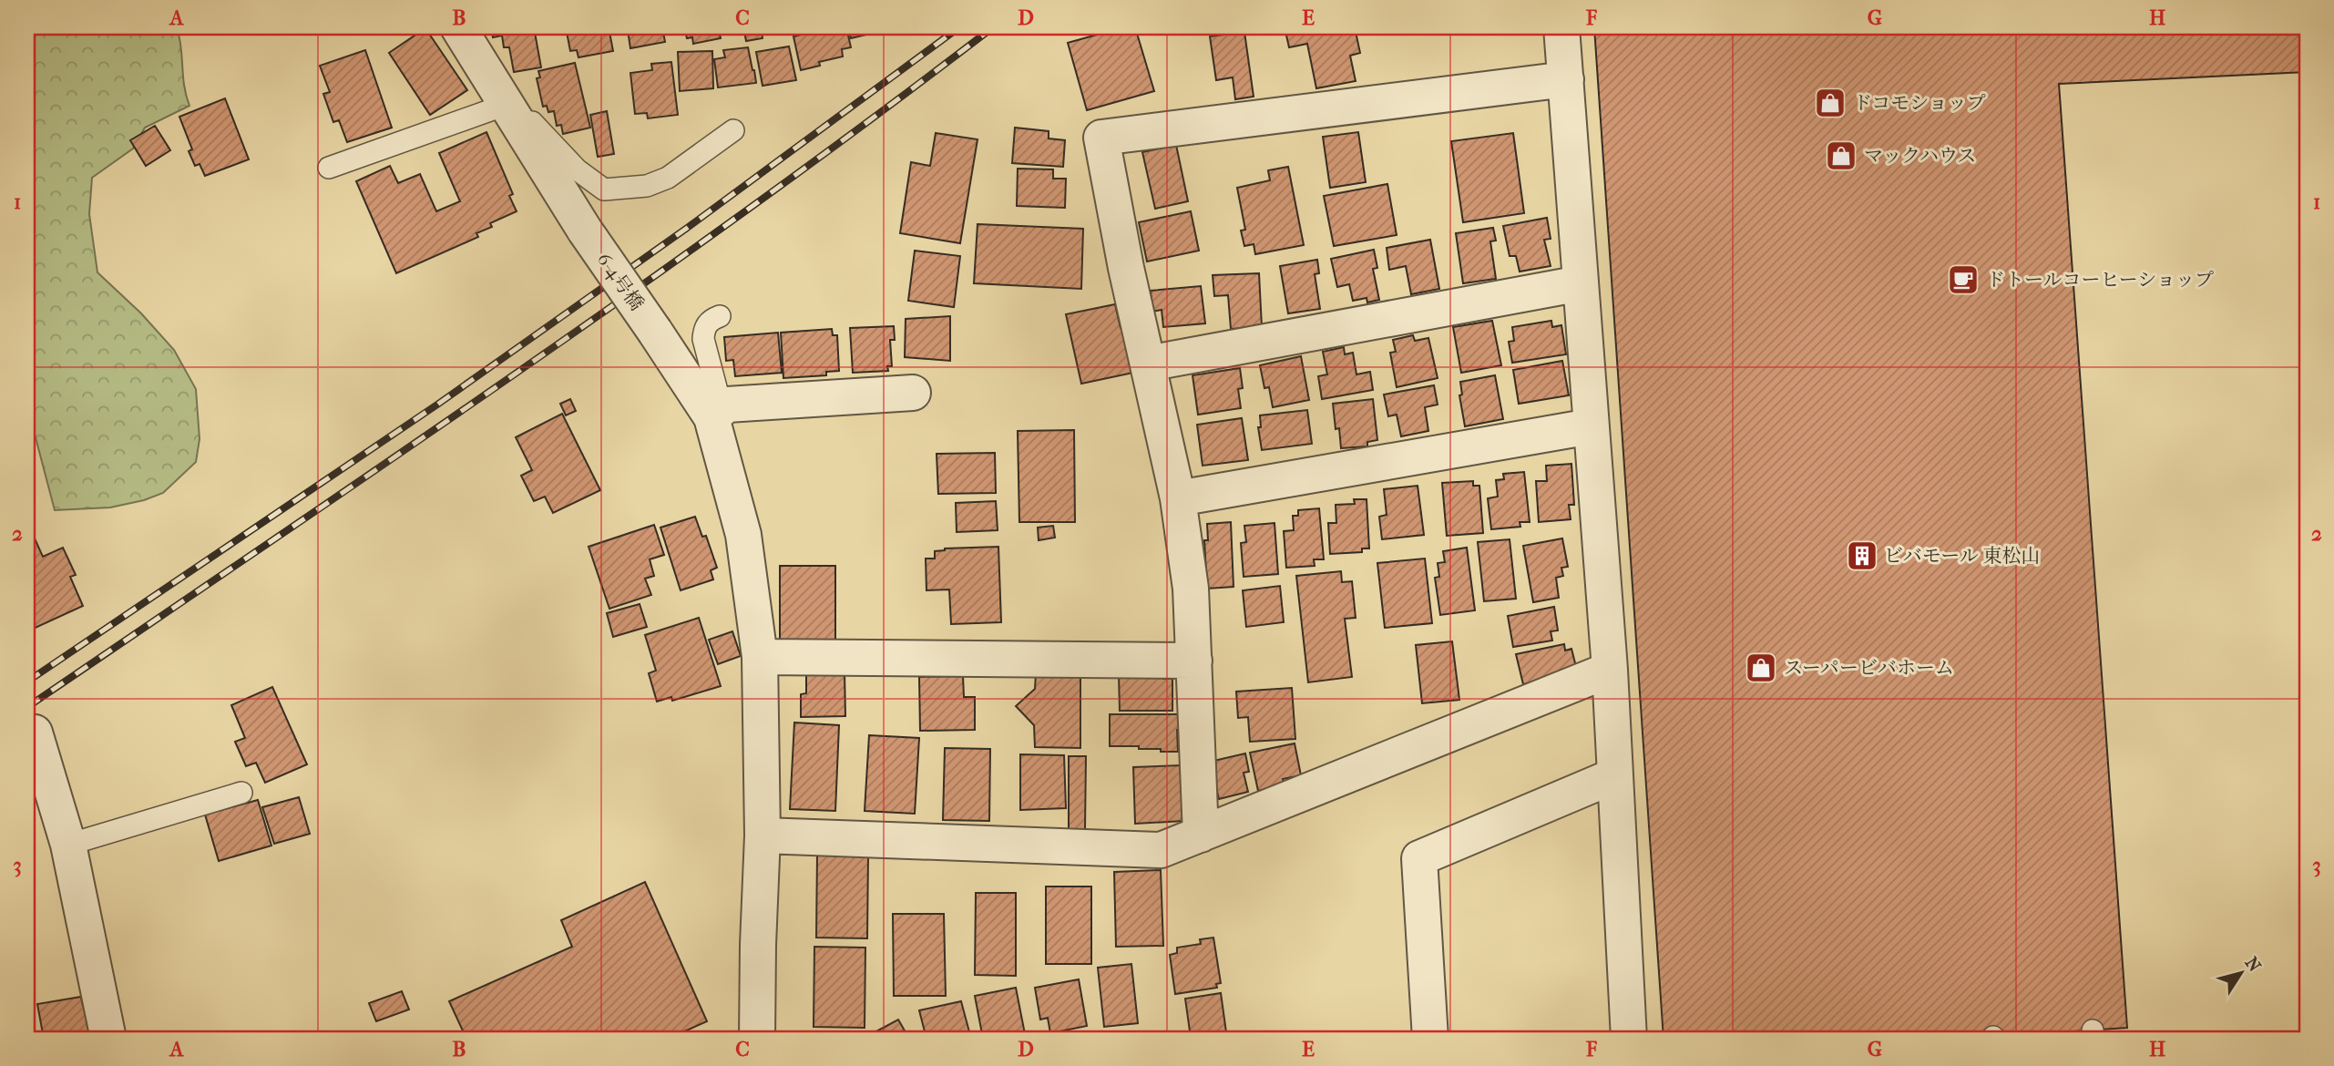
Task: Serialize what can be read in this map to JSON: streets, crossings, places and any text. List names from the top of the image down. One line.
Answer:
{"streets":{"street":["6-4号橋"]},"places":{"shop":["ドコモショップ","マックハウス","スーパービバホーム"],"cafe":["ドトールコーヒーショップ"],"building":["ビバモール 東松山"]},"north":"top right","grid":{"columns":["A","B","C","D","E","F","G","H"],"rows":["1","2","3"]}}
